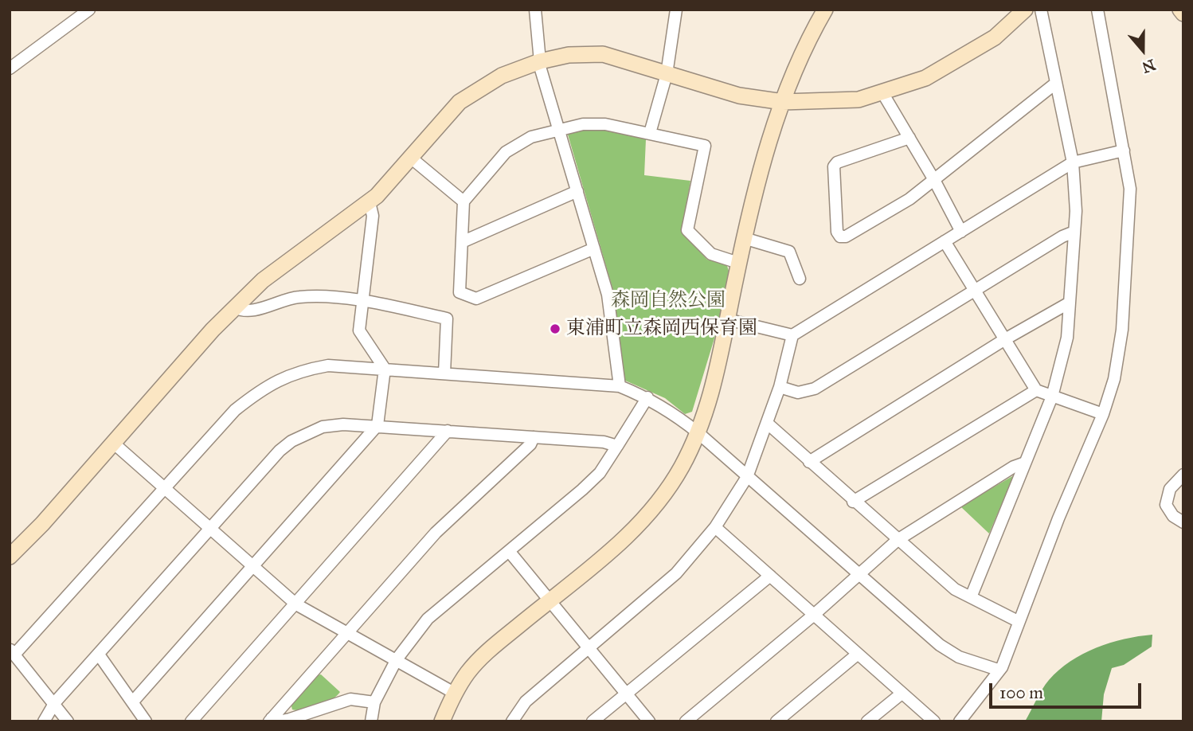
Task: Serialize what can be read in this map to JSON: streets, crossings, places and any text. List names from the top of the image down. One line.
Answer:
{"parks":["森岡自然公園"],"places":["東浦町立森岡西保育園"],"scale_bar":"100 m","north":"bottom"}
